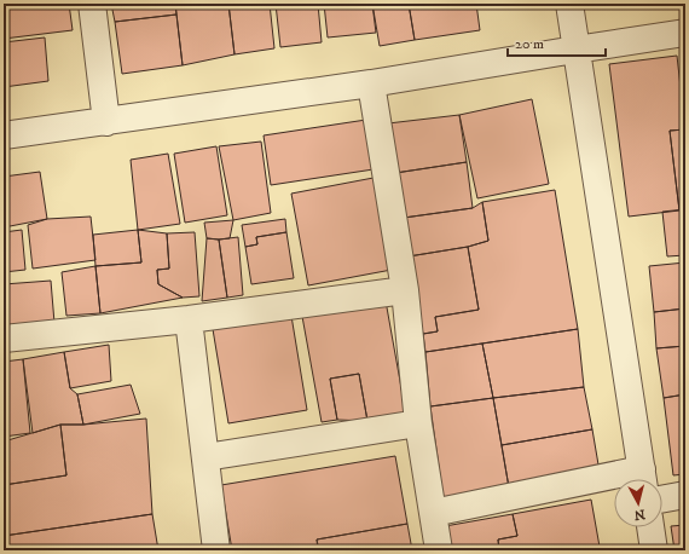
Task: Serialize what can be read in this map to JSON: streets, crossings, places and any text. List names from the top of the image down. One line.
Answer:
{"scale_bar":"20 m","north":"bottom"}
